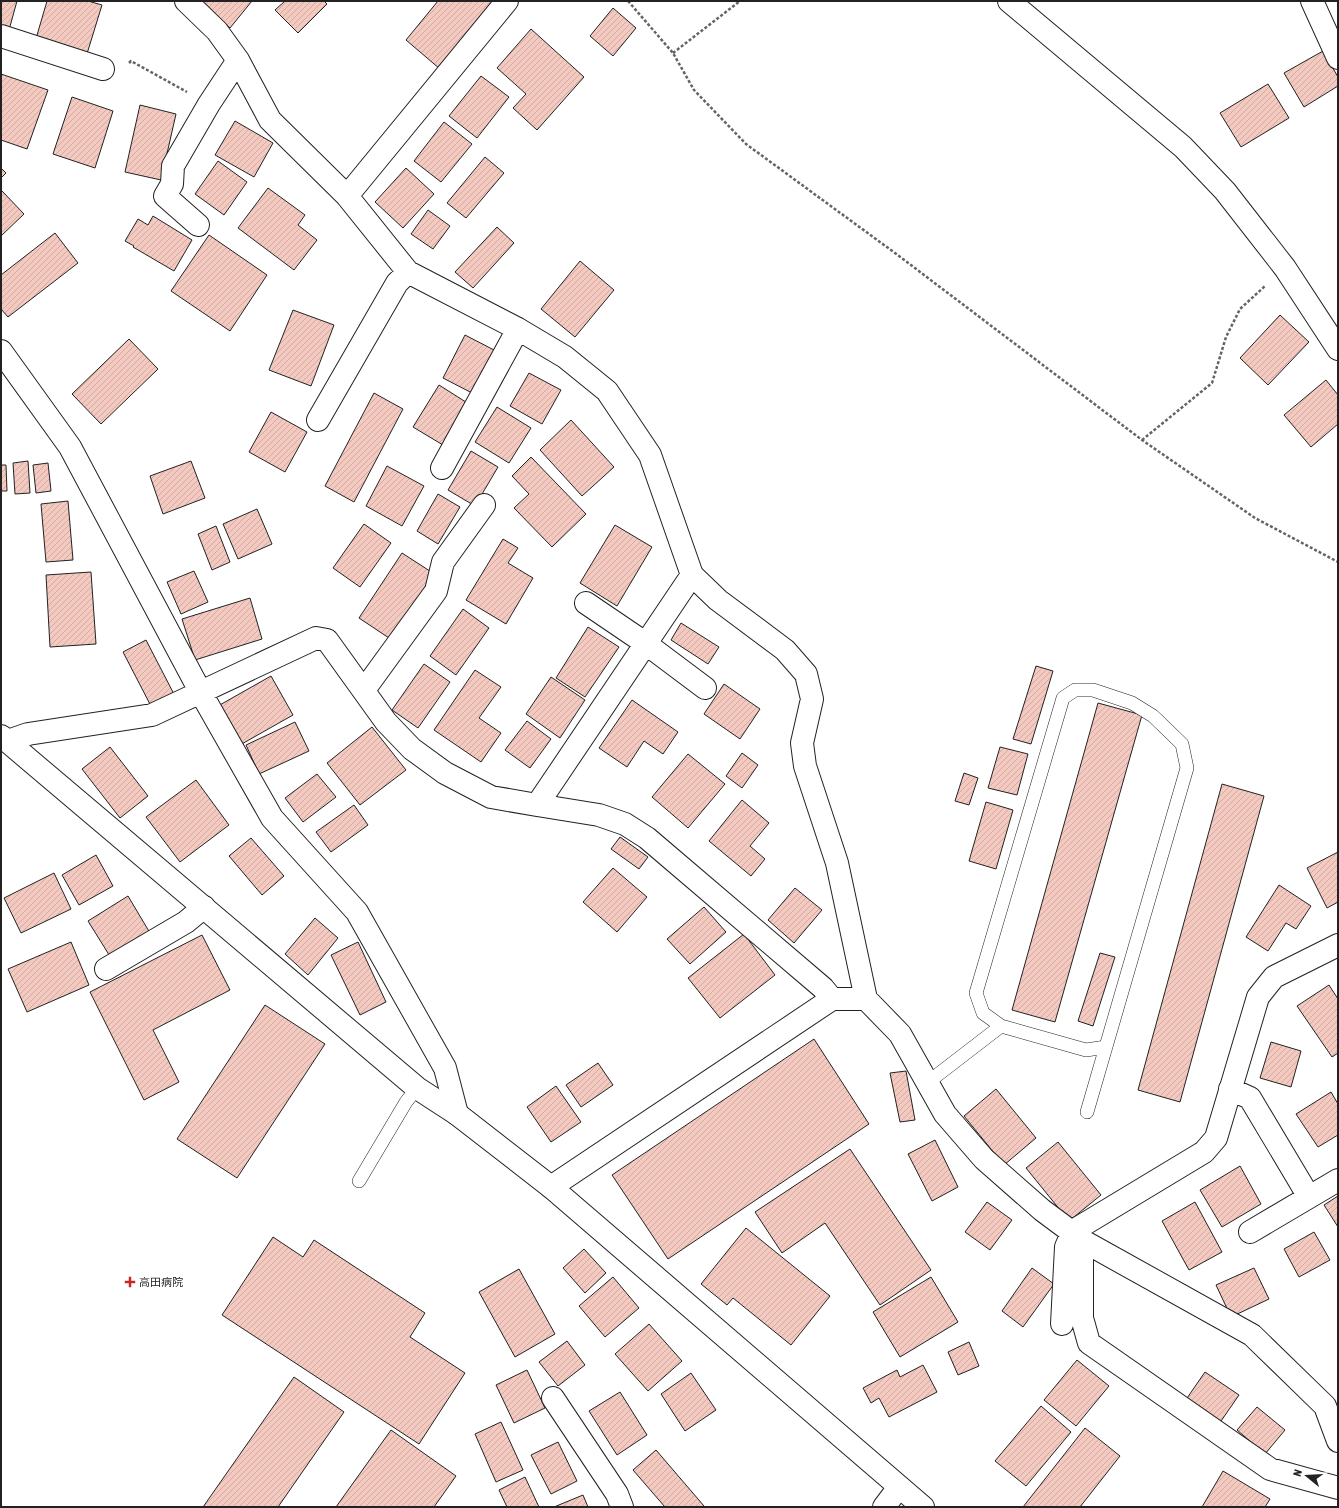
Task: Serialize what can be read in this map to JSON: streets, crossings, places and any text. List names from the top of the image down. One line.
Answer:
{"places":{"health":["高田病院"]},"north":"left"}
